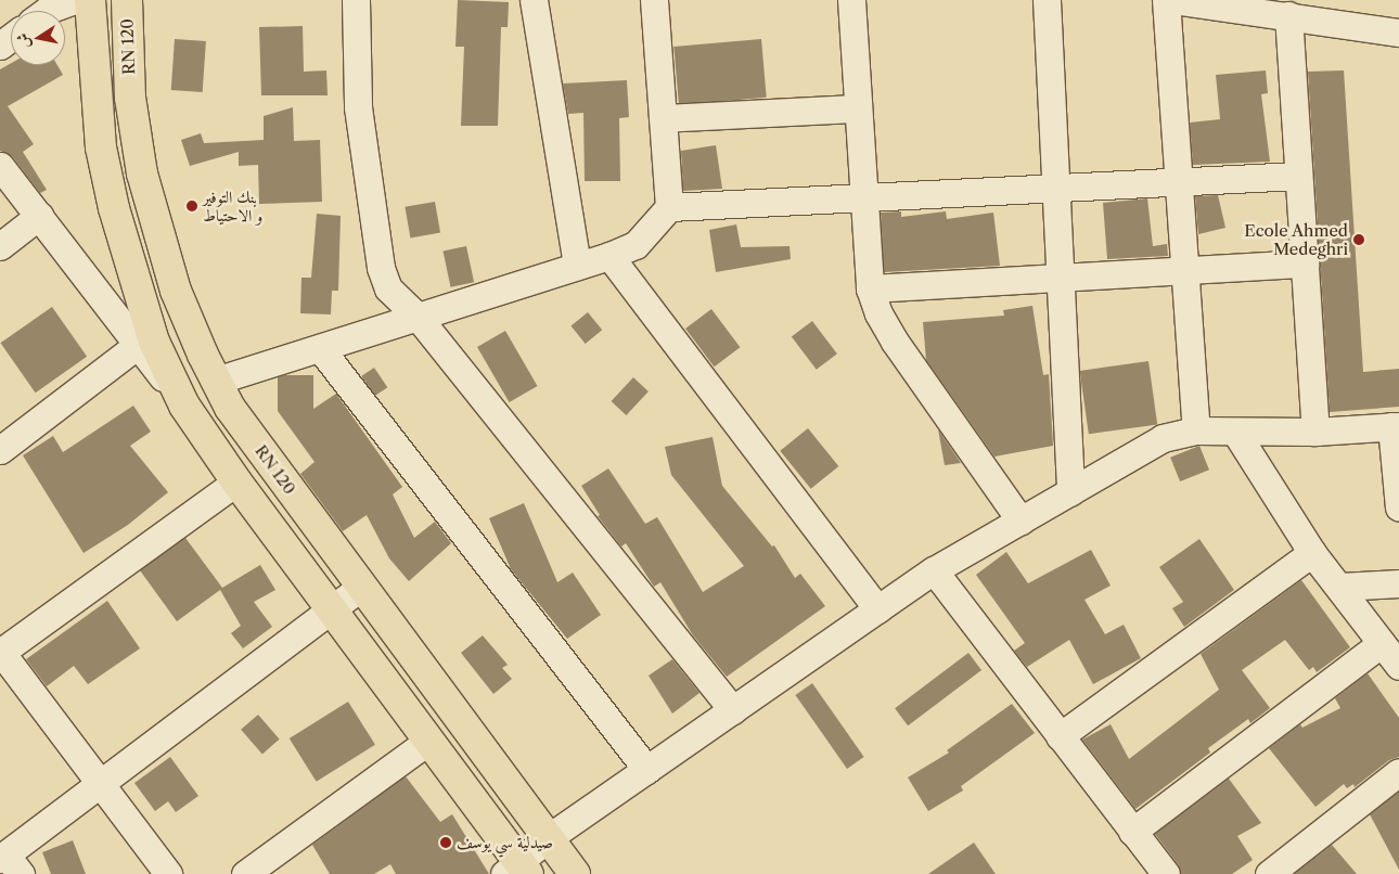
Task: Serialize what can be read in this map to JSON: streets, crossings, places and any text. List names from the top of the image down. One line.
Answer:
{"streets":{"main road":["RN 120"]},"places":["بنك التوفير و الاحتياط","Ecole Ahmed Medeghri","صيدلية سي يوسف"],"north":"left"}
